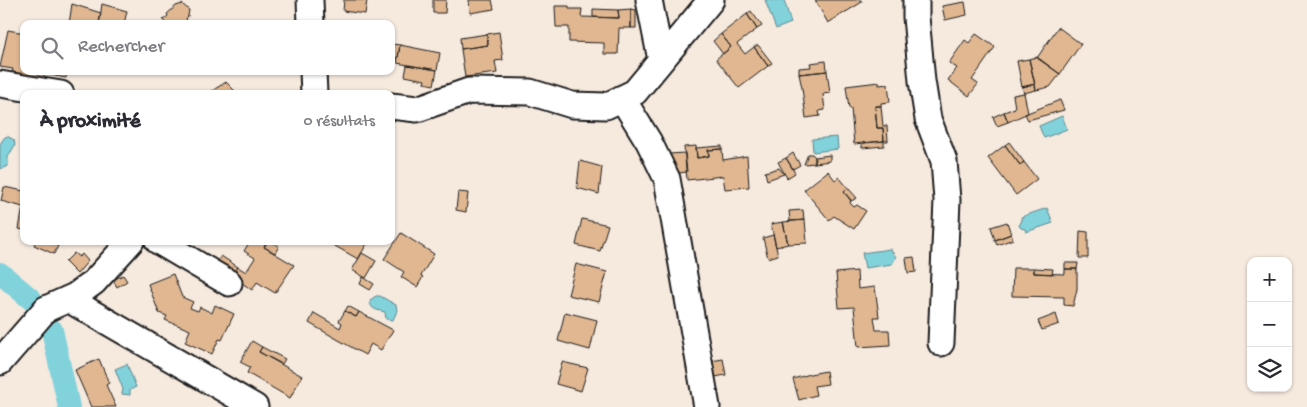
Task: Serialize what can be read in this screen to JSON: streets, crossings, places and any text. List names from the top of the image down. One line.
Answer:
{"page":{"search":"Rechercher","heading":["À proximité","0 résultats"],"map_buttons":["+","−"]}}
